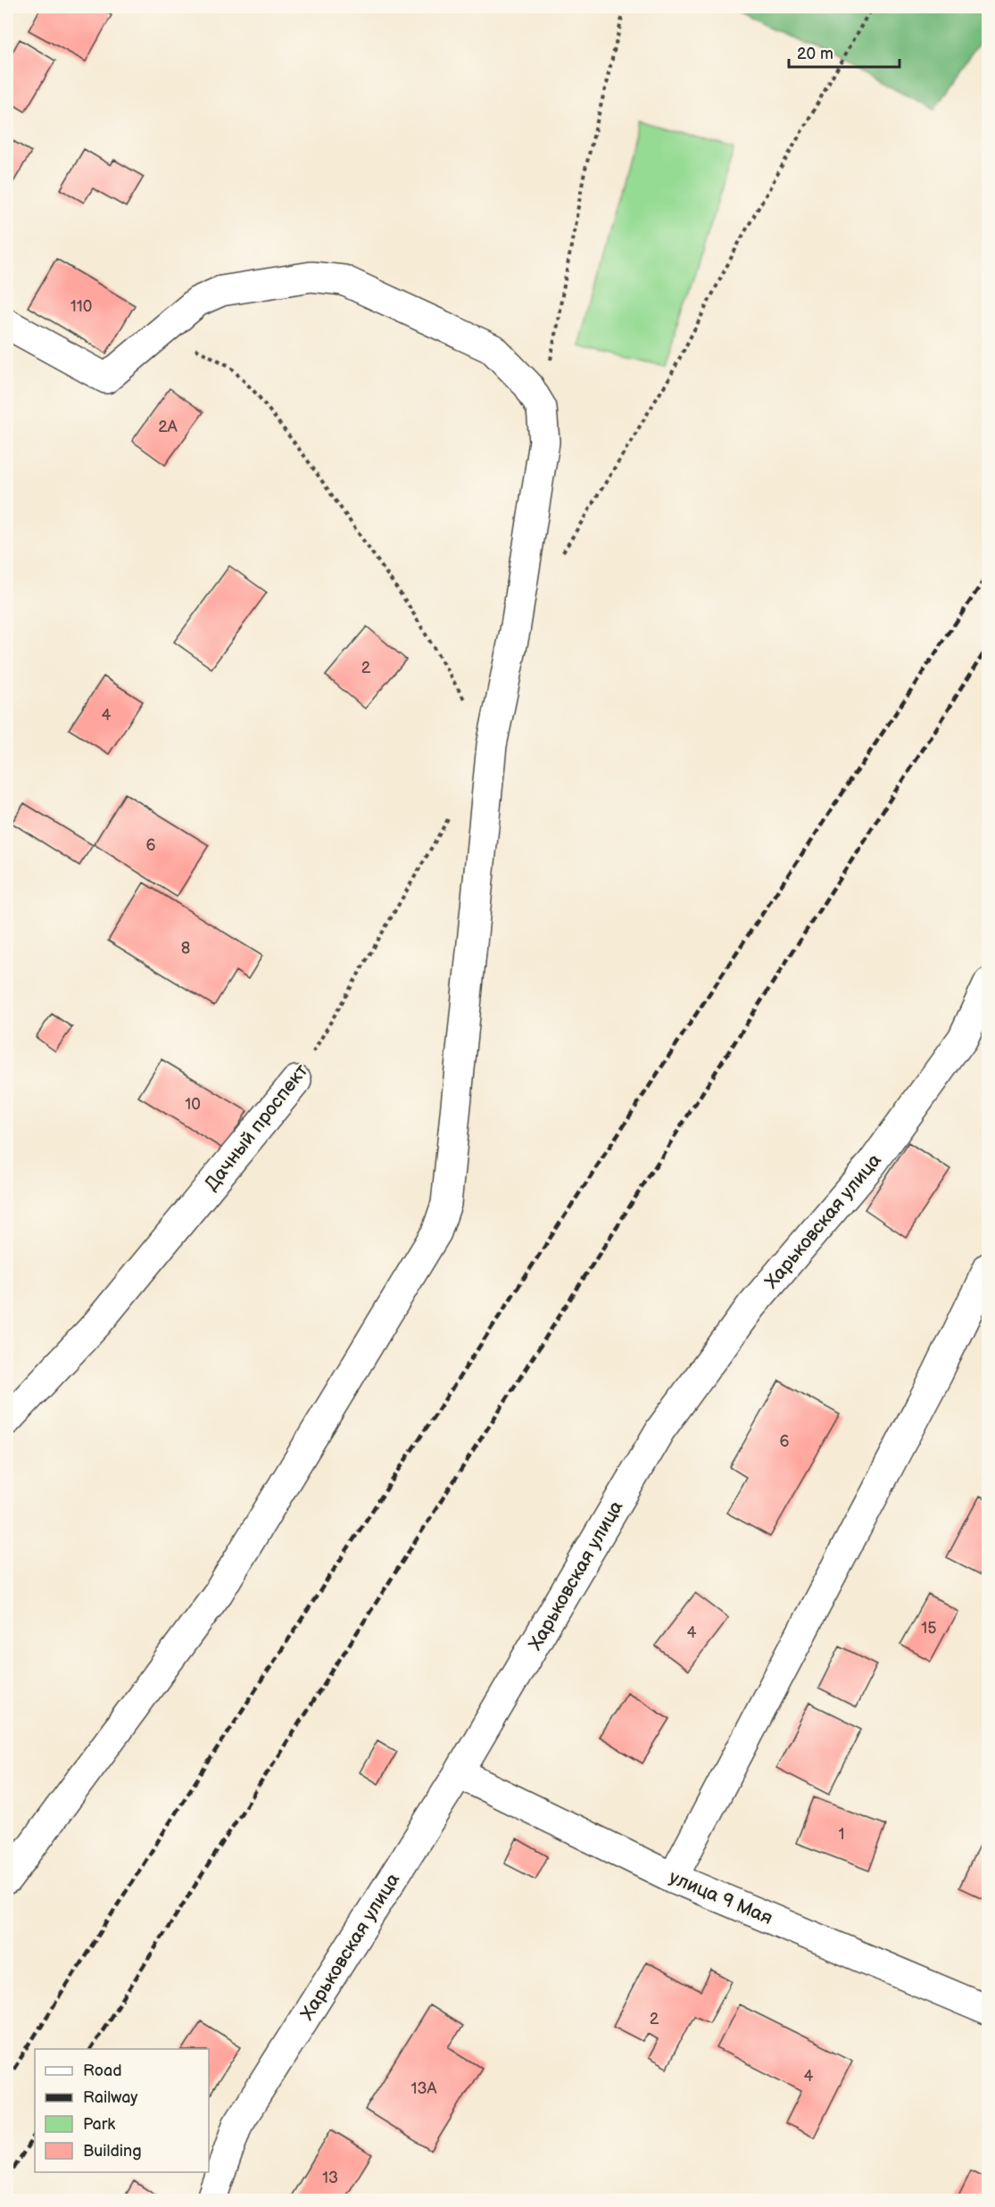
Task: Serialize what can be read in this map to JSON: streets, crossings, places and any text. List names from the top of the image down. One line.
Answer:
{"streets":{"street":["Дачный проспект","Харьковская улица","улица 9 Мая"]},"crossings":[["Харьковская улица","улица 9 Мая"]],"house_numbers":["110","2А","2","4","6","8","10","6","15","4","1","2","4","13А","13"],"legend":["Road","Railway","Park","Building"],"scale_bar":"20 m"}
